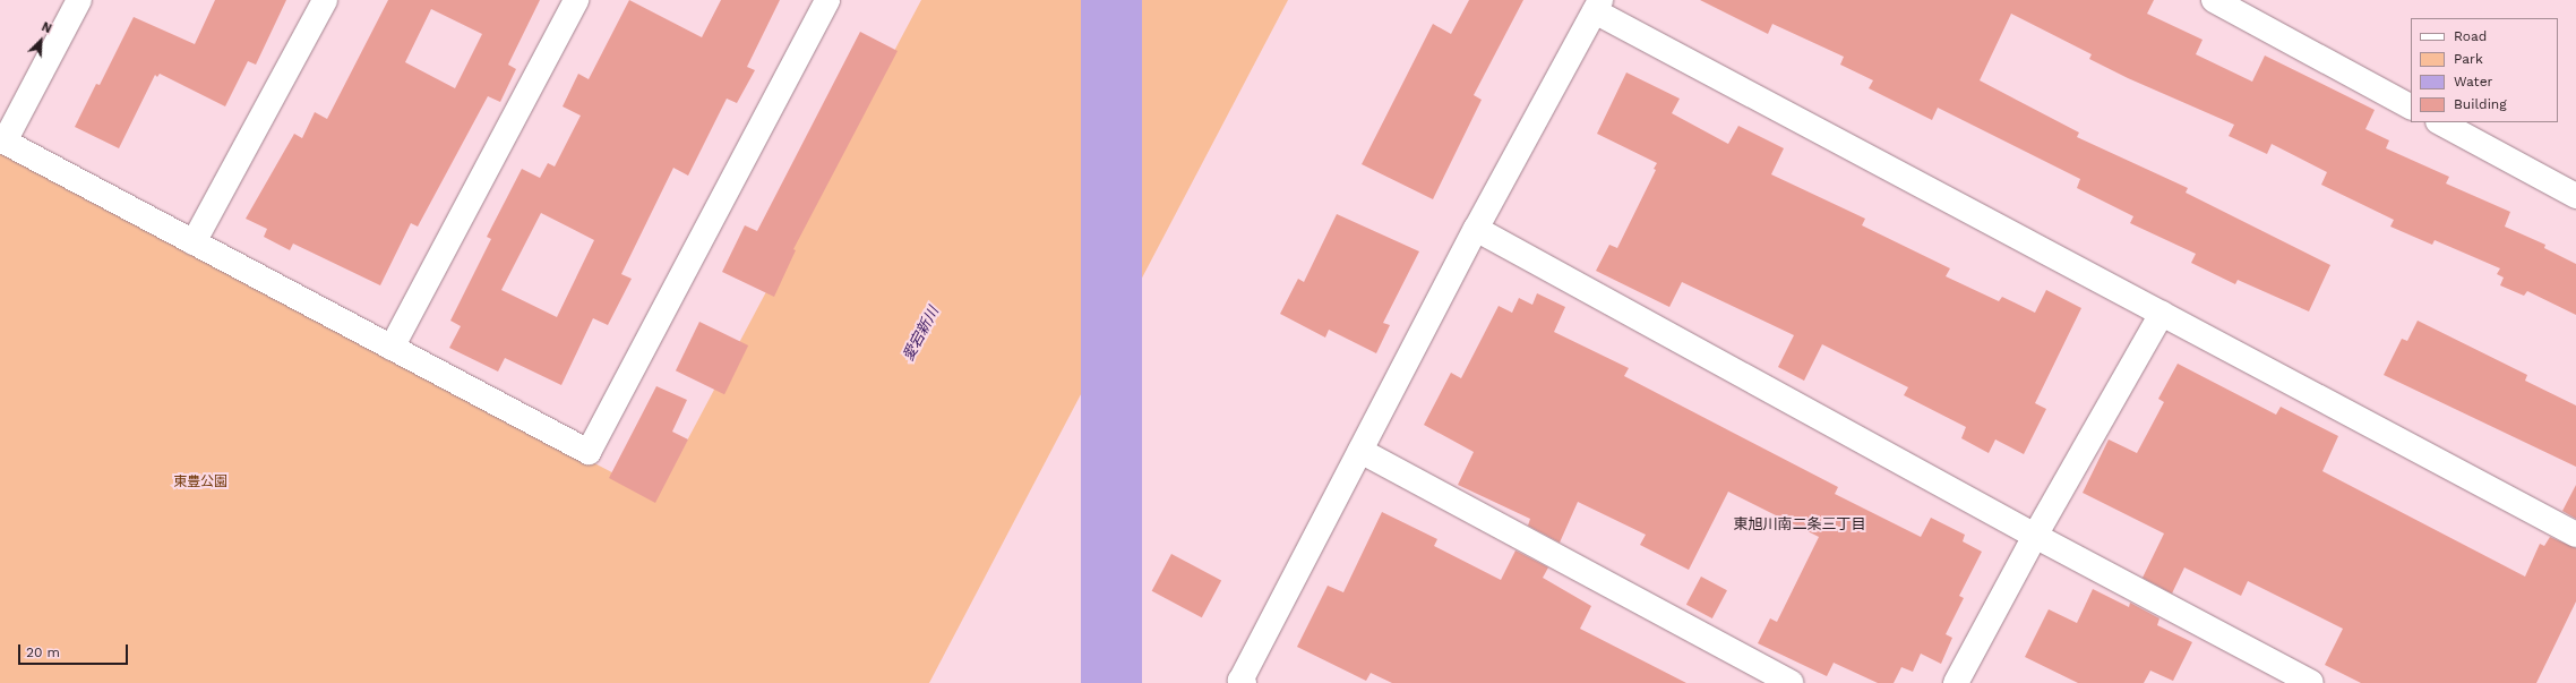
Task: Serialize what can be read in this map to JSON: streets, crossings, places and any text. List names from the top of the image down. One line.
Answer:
{"districts":["東旭川南二条三丁目"],"water":["愛宕新川"],"parks":["東豊公園"],"legend":["Road","Park","Water","Building"],"scale_bar":"20 m","north":"top right"}
